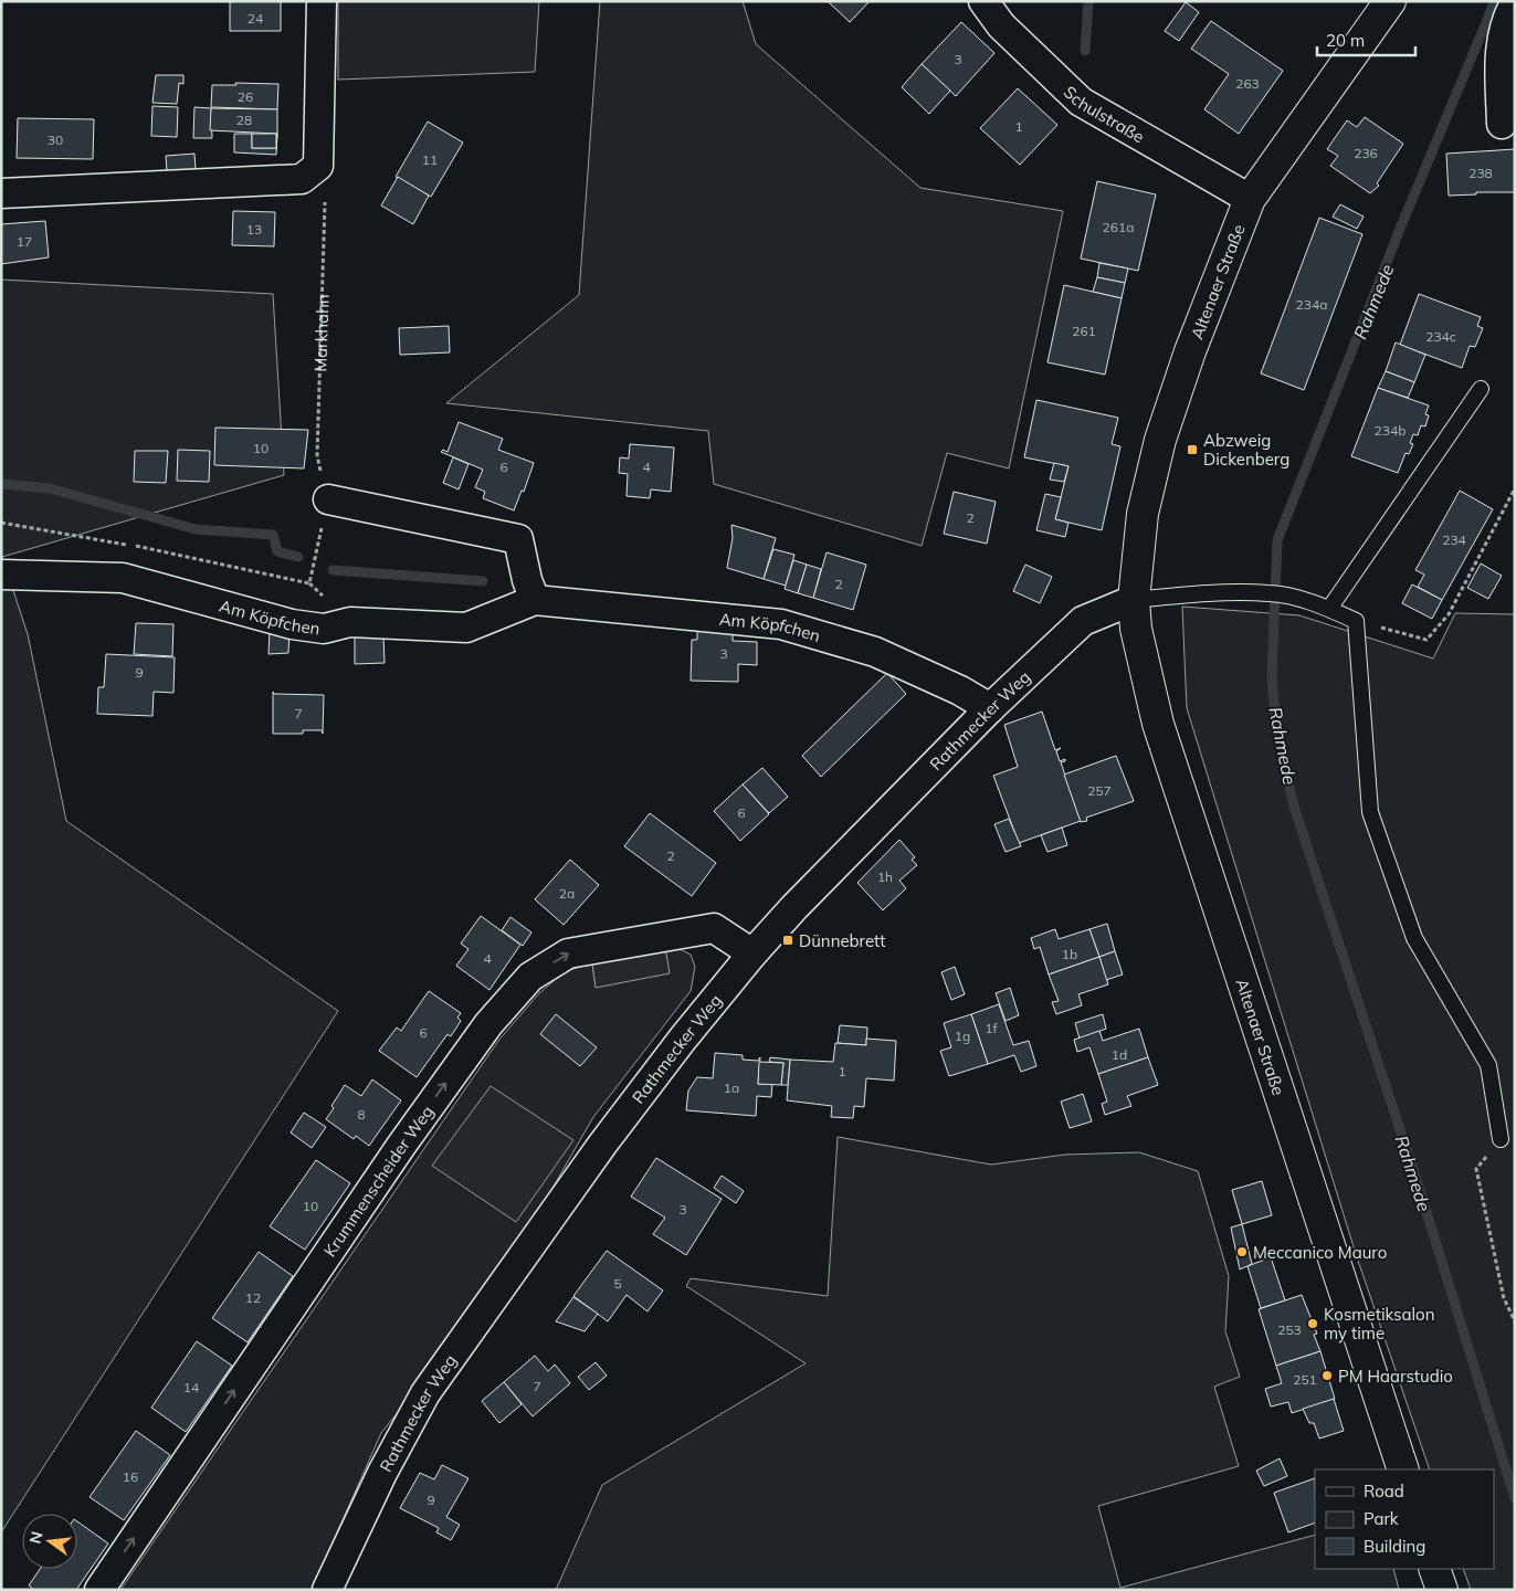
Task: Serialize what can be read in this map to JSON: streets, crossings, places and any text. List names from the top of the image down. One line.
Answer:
{"streets":{"main road":["Altenaer Straße"],"street":["Schulstraße","Am Köpfchen","Rathmecker Weg","Krummenscheider Weg"],"path":["Markhahn"]},"crossings":[["Schulstraße","Altenaer Straße"],["Altenaer Straße","Rathmecker Weg"],["Am Köpfchen","Rathmecker Weg"],["Rathmecker Weg","Krummenscheider Weg"]],"one_way":["Krummenscheider Weg"],"water":["Rahmede"],"places":{"transit":["Abzweig Dickenberg","Dünnebrett"],"other":["Meccanico Mauro","Kosmetiksalon my time","PM Haarstudio"]},"house_numbers":["24","3","263","26","28","1","30","236","11","238","261a","13","17","234a","261","234c","234b","10","6","4","2","234","2","3","9","7","257","6","2","1h","2a","1b","4","1f","6","1g","1d","1","1a","8","10","3","5","12","253","251","7","14","16","9"],"legend":["Road","Park","Building"],"scale_bar":"20 m","north":"left"}
